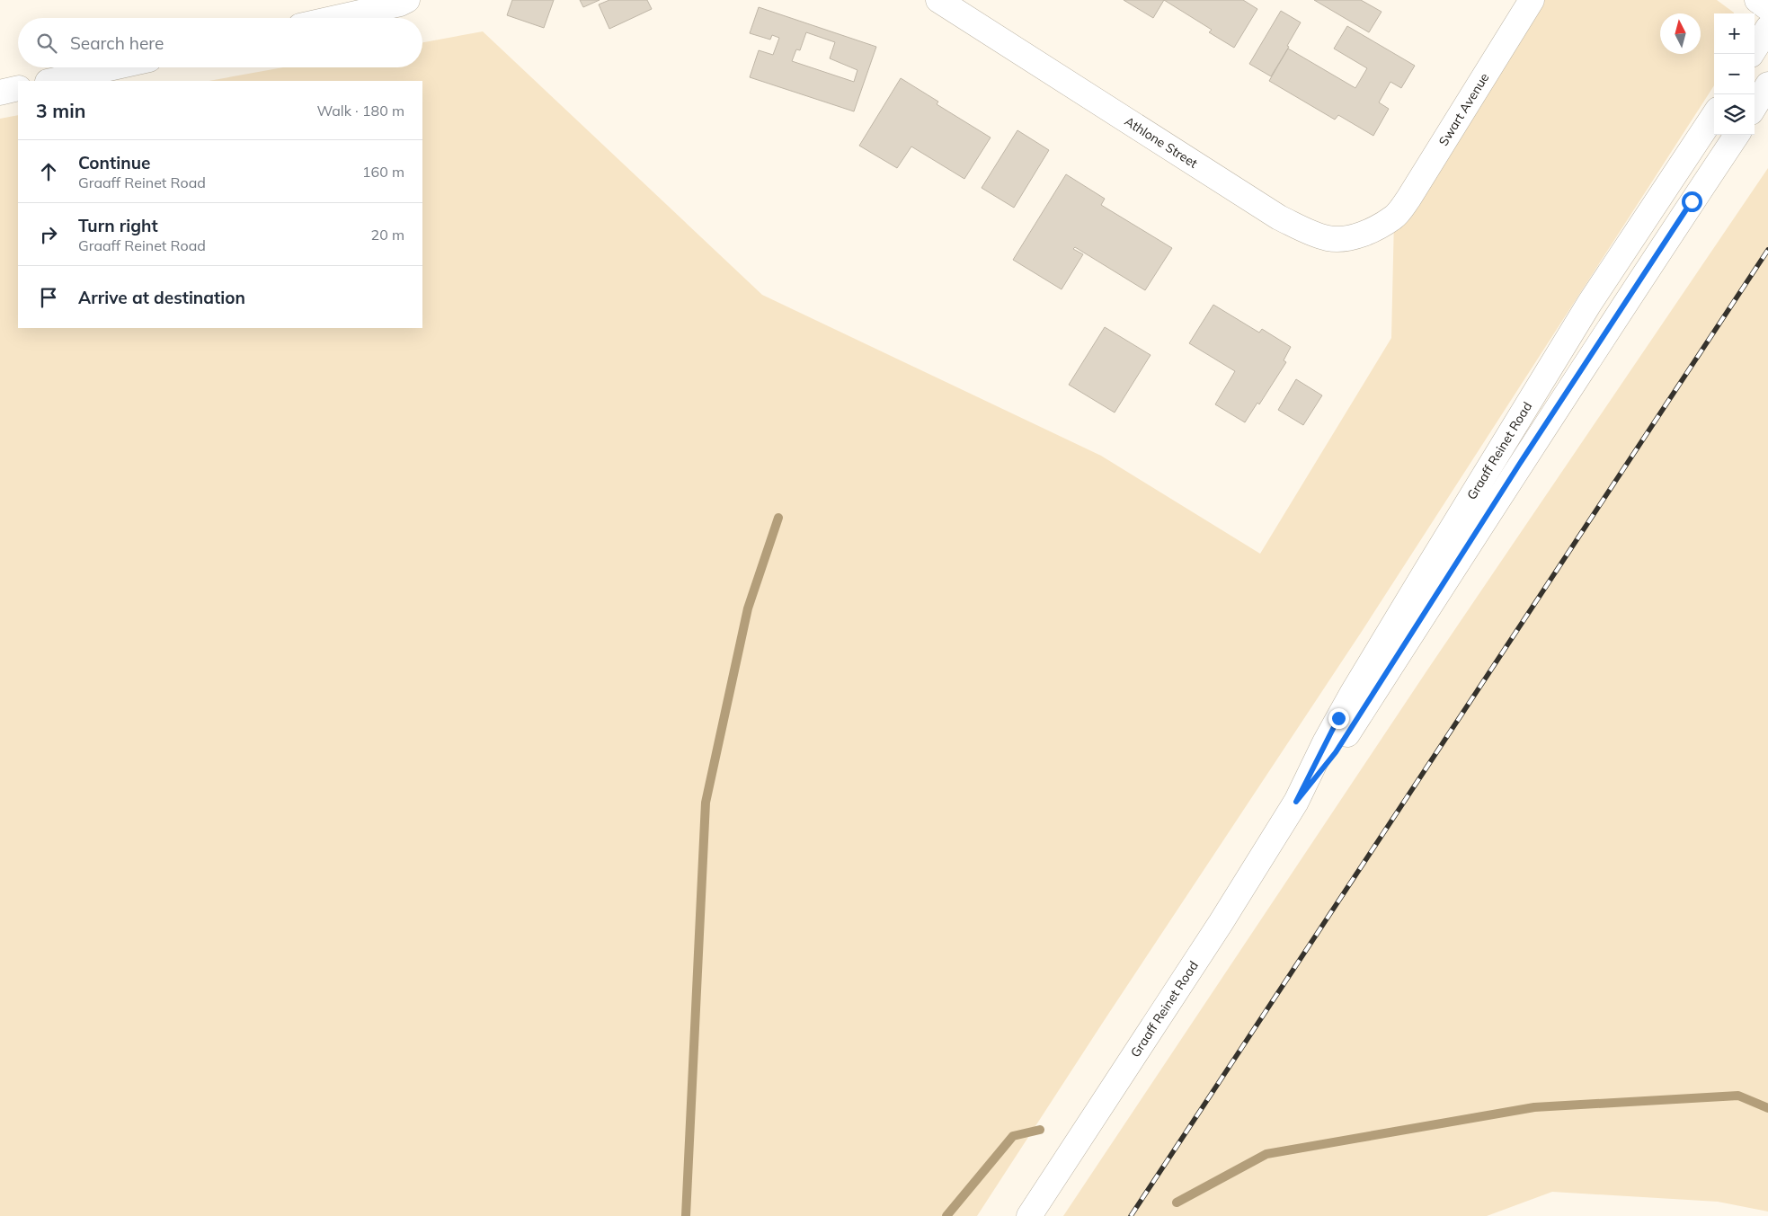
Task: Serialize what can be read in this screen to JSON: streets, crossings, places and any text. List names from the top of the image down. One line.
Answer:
{"streets":{"main road":["Swart Avenue","Athlone Street","Graaff Reinet Road"]},"crossings":[["Swart Avenue","Athlone Street"]],"north":"top","page":{"map_buttons":["+","−"],"search":"Search here","heading":["3 min","Walk · 180 m"],"list":[["Continue","Graaff Reinet Road","160 m"],["Turn right","Graaff Reinet Road","20 m"],"Arrive at destination"]}}
